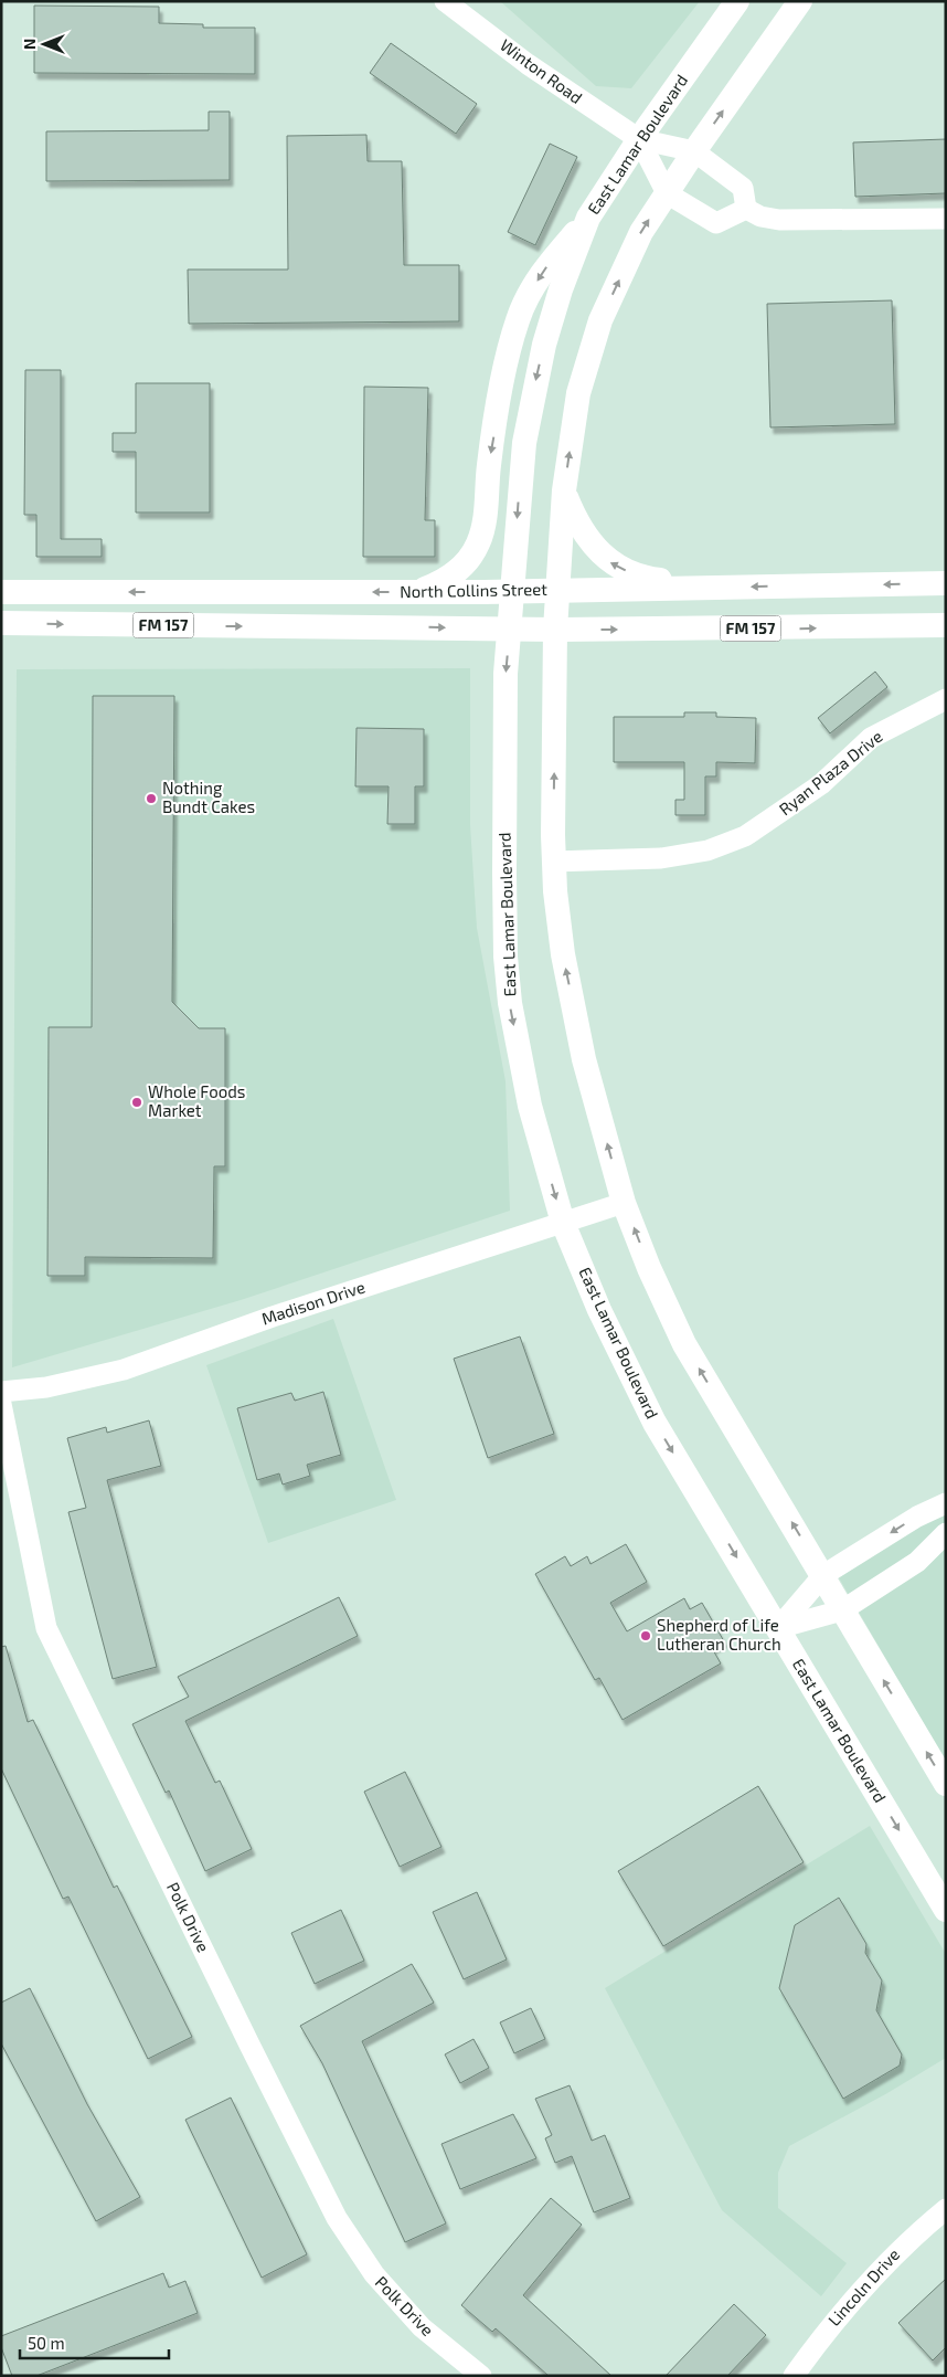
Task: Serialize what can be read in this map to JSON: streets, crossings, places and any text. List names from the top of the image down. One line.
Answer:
{"streets":{"main road":["East Lamar Boulevard","North Collins Street","FM 157"],"street":["Winton Road","Ryan Plaza Drive","Madison Drive","Polk Drive","Lincoln Drive"]},"crossings":[["Winton Road","East Lamar Boulevard"],["East Lamar Boulevard","North Collins Street"],["East Lamar Boulevard","FM 157"],["East Lamar Boulevard","Madison Drive"]],"places":["Nothing Bundt Cakes","Whole Foods Market","Shepherd of Life Lutheran Church"],"scale_bar":"50 m","north":"left"}
